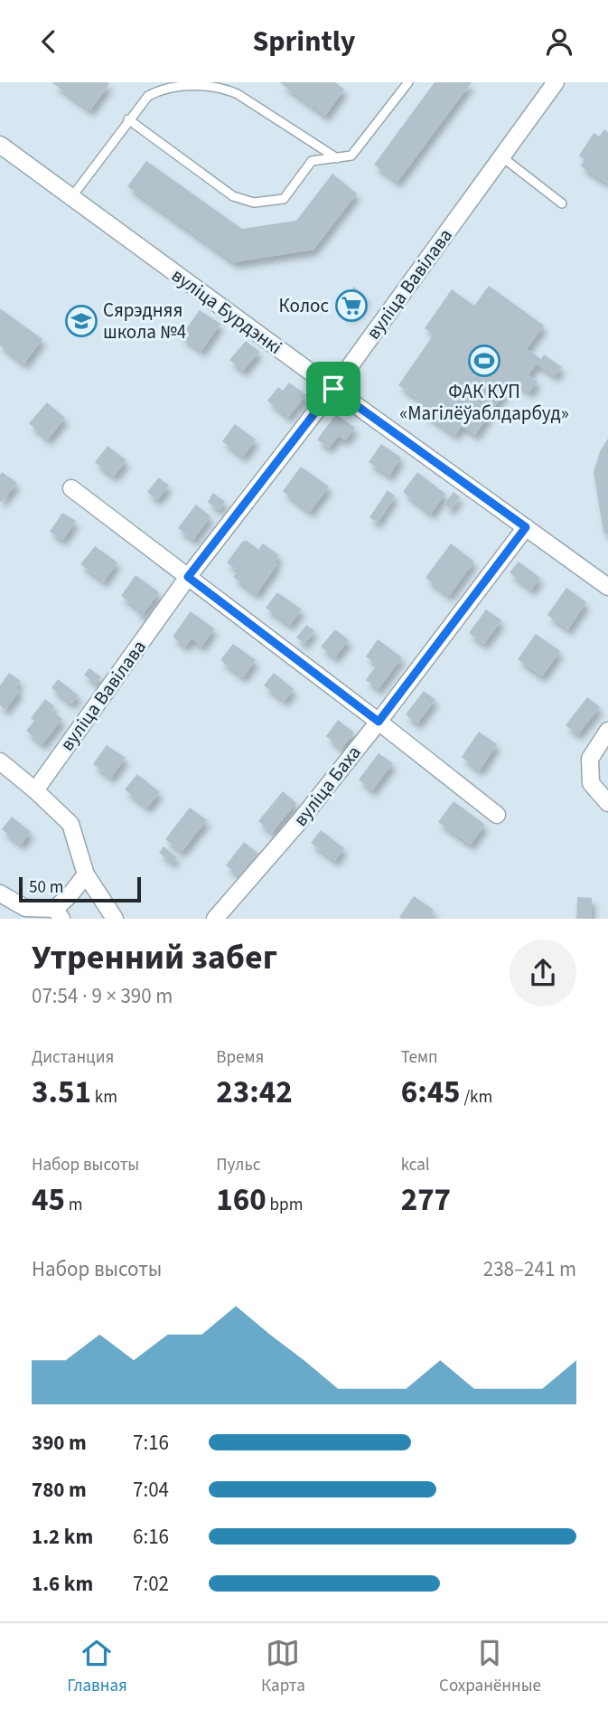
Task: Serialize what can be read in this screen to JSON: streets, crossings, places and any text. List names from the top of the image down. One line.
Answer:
{"streets":{"street":["вуліца Вавілава","вуліца Бурдэнкі","вуліца Баха"]},"crossings":[["вуліца Вавілава","вуліца Бурдэнкі"],["вуліца Бурдэнкі","вуліца Баха"]],"places":{"supermarket":["Колос"],"school or university":["Сярэдняя школа №4"],"sports":["ФАК КУП «Магілёўаблдарбуд»"]},"scale_bar":"50 m","page":{"header":"Sprintly","scale":"50 m","heading":["Утренний забег","07:54 · 9 × 390 m"],"stats":[["Дистанция","3.51 km"],["Время","23:42"],["Темп","6:45 /km"],["Набор высоты","45 m"],["Пульс","160 bpm"],["kcal","277"]],"chart":["Набор высоты","238–241 m"],"list":[{"name":"390 m","note":"7:16"},{"name":"780 m","note":"7:04"},{"name":"1.2 km","note":"6:16"},{"name":"1.6 km","note":"7:02"}],"tabs":["Главная","Карта","Сохранённые"]}}
